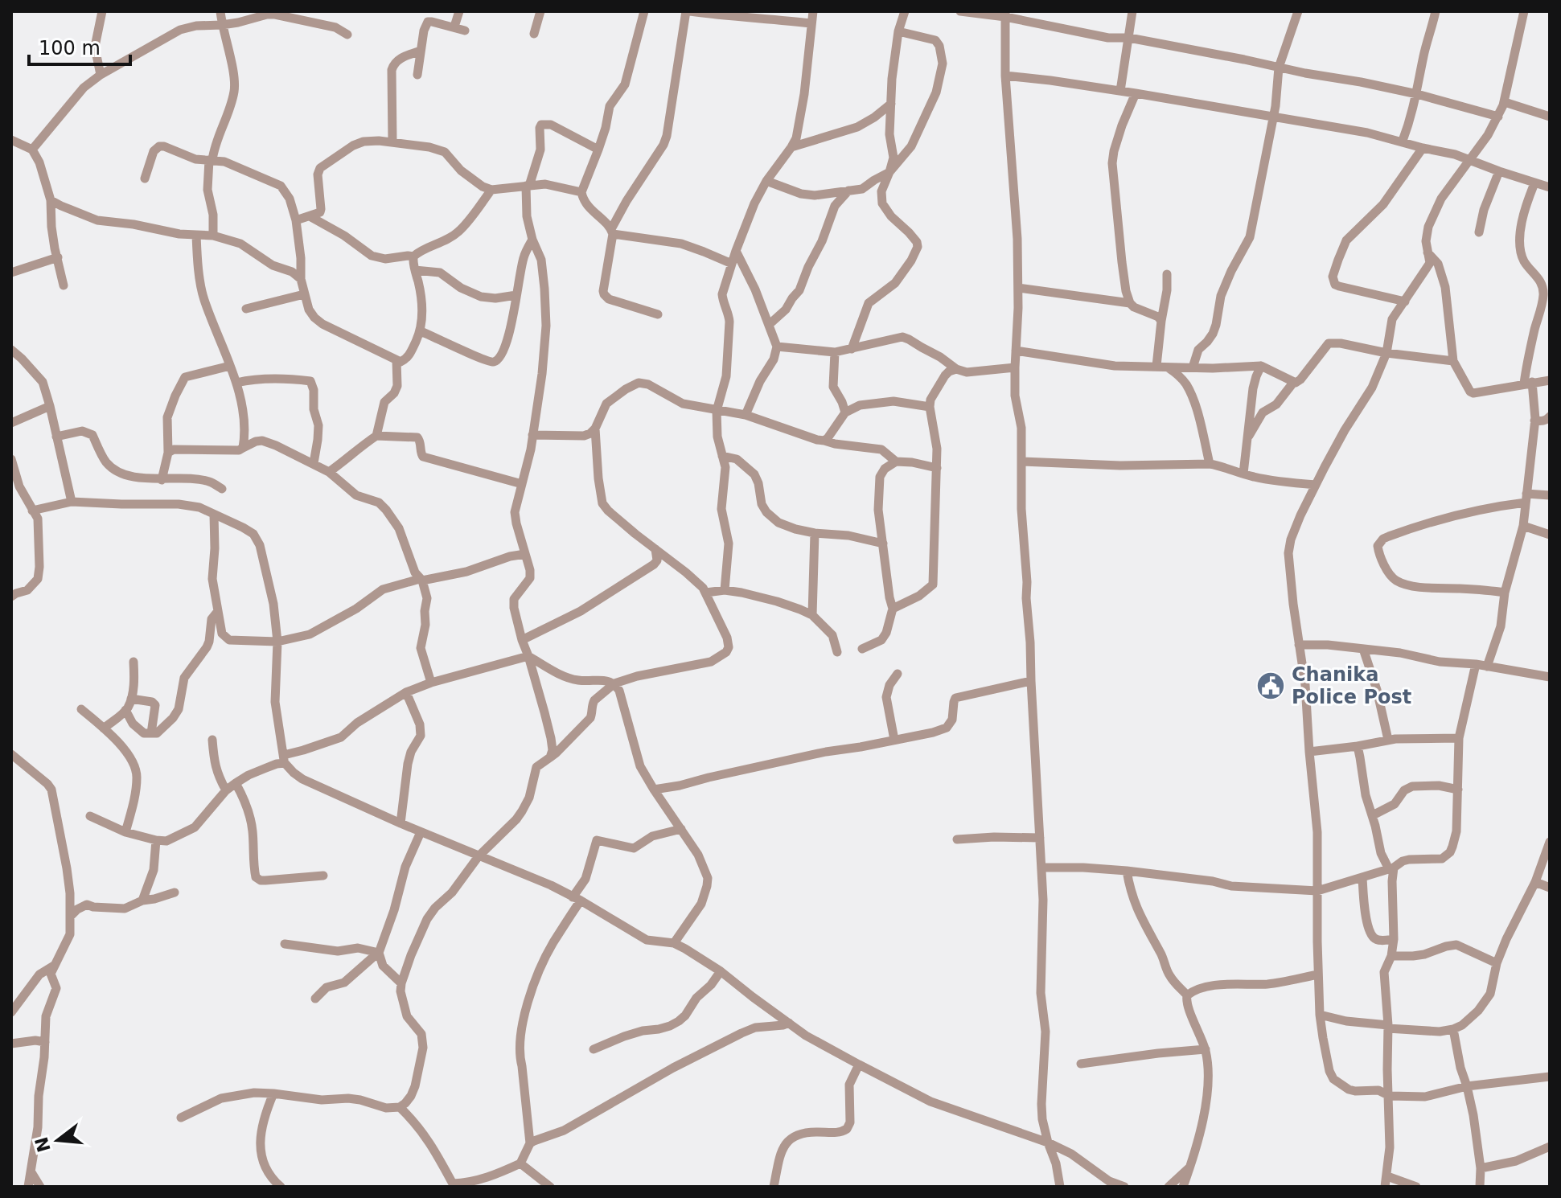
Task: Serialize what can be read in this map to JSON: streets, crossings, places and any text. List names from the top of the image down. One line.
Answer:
{"places":{"public building":["Chanika Police Post"]},"scale_bar":"100 m","north":"left"}
